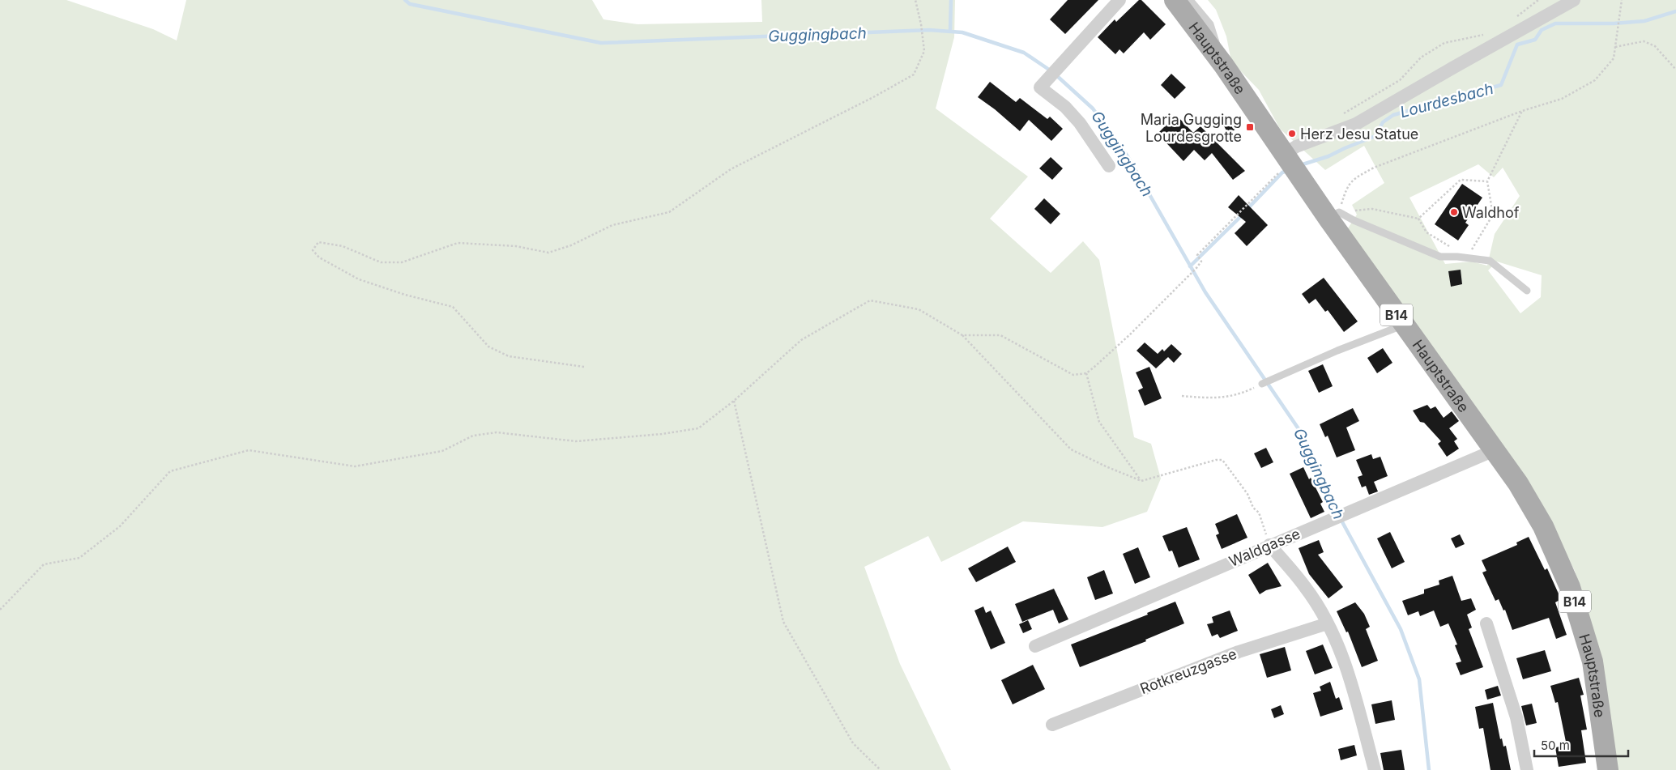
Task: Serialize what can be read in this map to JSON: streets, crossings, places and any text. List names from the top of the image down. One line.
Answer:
{"streets":{"main road":["Hauptstraße","B14"],"street":["Waldgasse","Rotkreuzgasse"]},"crossings":[["Hauptstraße","Waldgasse"]],"water":["Guggingbach","Lourdesbach"],"places":{"transit":["Maria Gugging Lourdesgrotte"],"other":["Herz Jesu Statue","Waldhof"]},"scale_bar":"50 m"}
